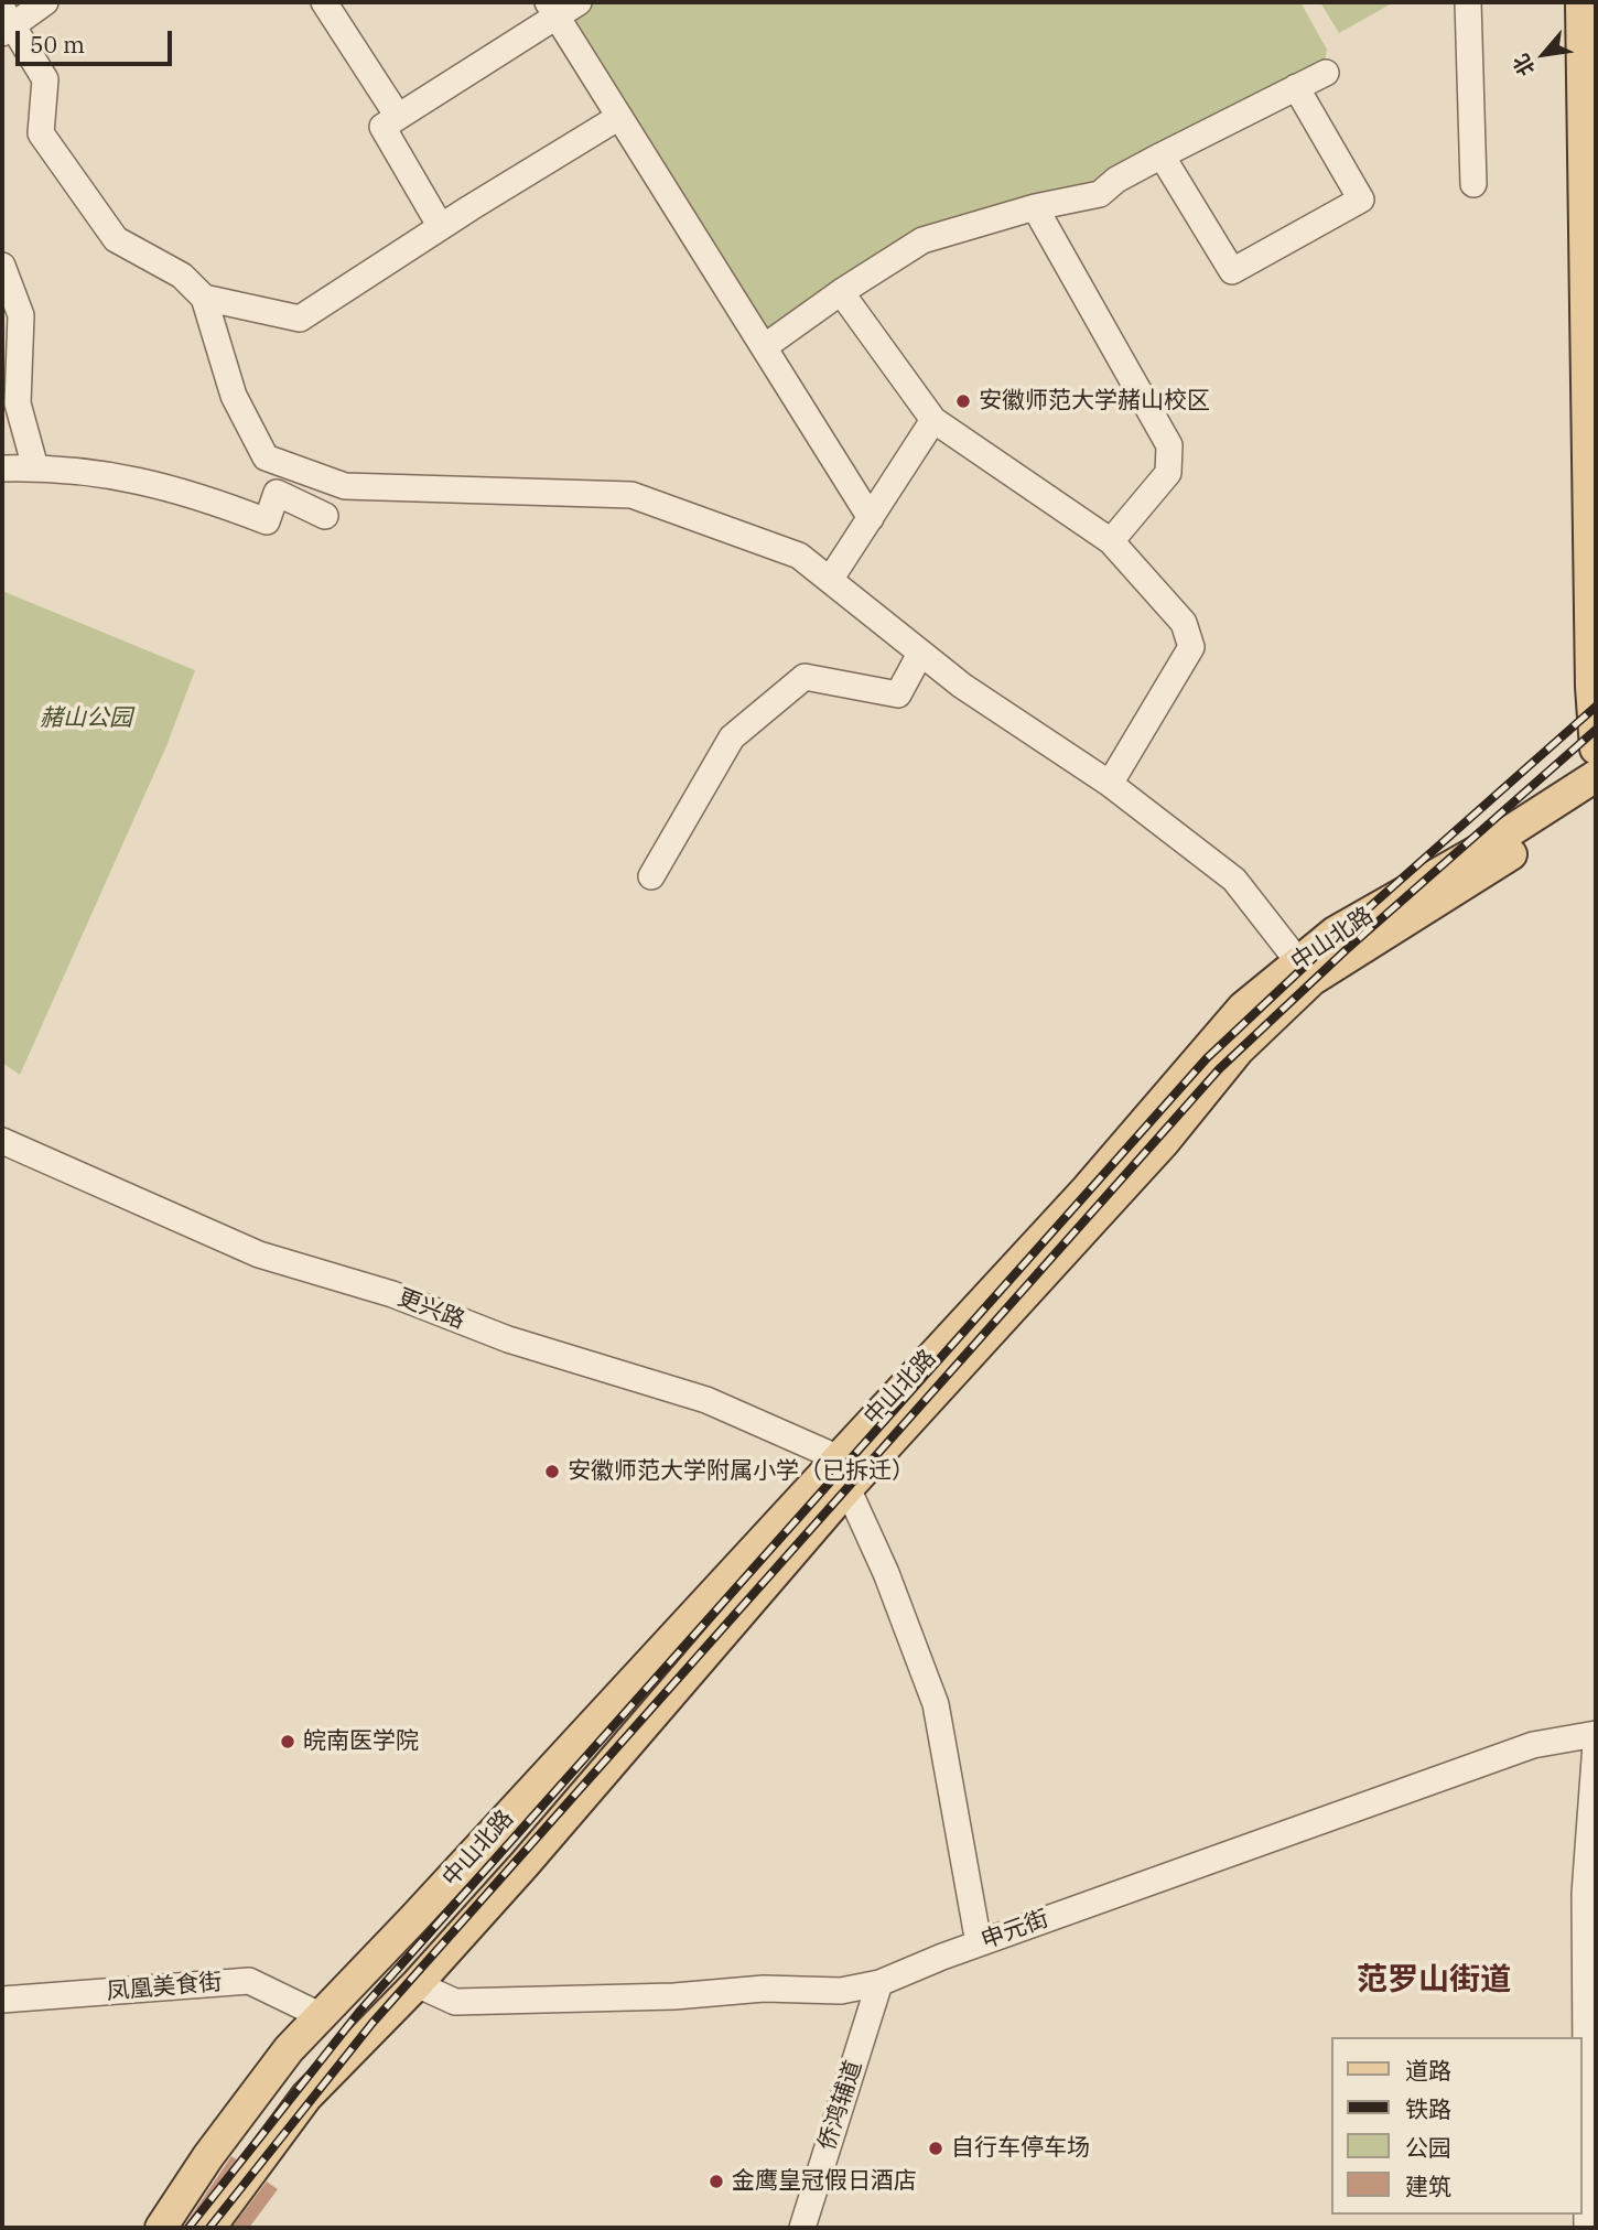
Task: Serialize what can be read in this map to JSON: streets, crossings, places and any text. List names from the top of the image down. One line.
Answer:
{"streets":{"main road":["中山北路"],"street":["更兴路","申元街","凤凰美食街","侨鸿辅道"]},"crossings":[["中山北路","更兴路"],["中山北路","凤凰美食街"],["申元街","侨鸿辅道"]],"districts":["范罗山街道"],"parks":["赭山公园"],"places":["安徽师范大学赭山校区","安徽师范大学附属小学（已拆迁）","皖南医学院","自行车停车场","金鹰皇冠假日酒店"],"legend":["道路","铁路","公园","建筑"],"scale_bar":"50 m","north":"bottom left"}
